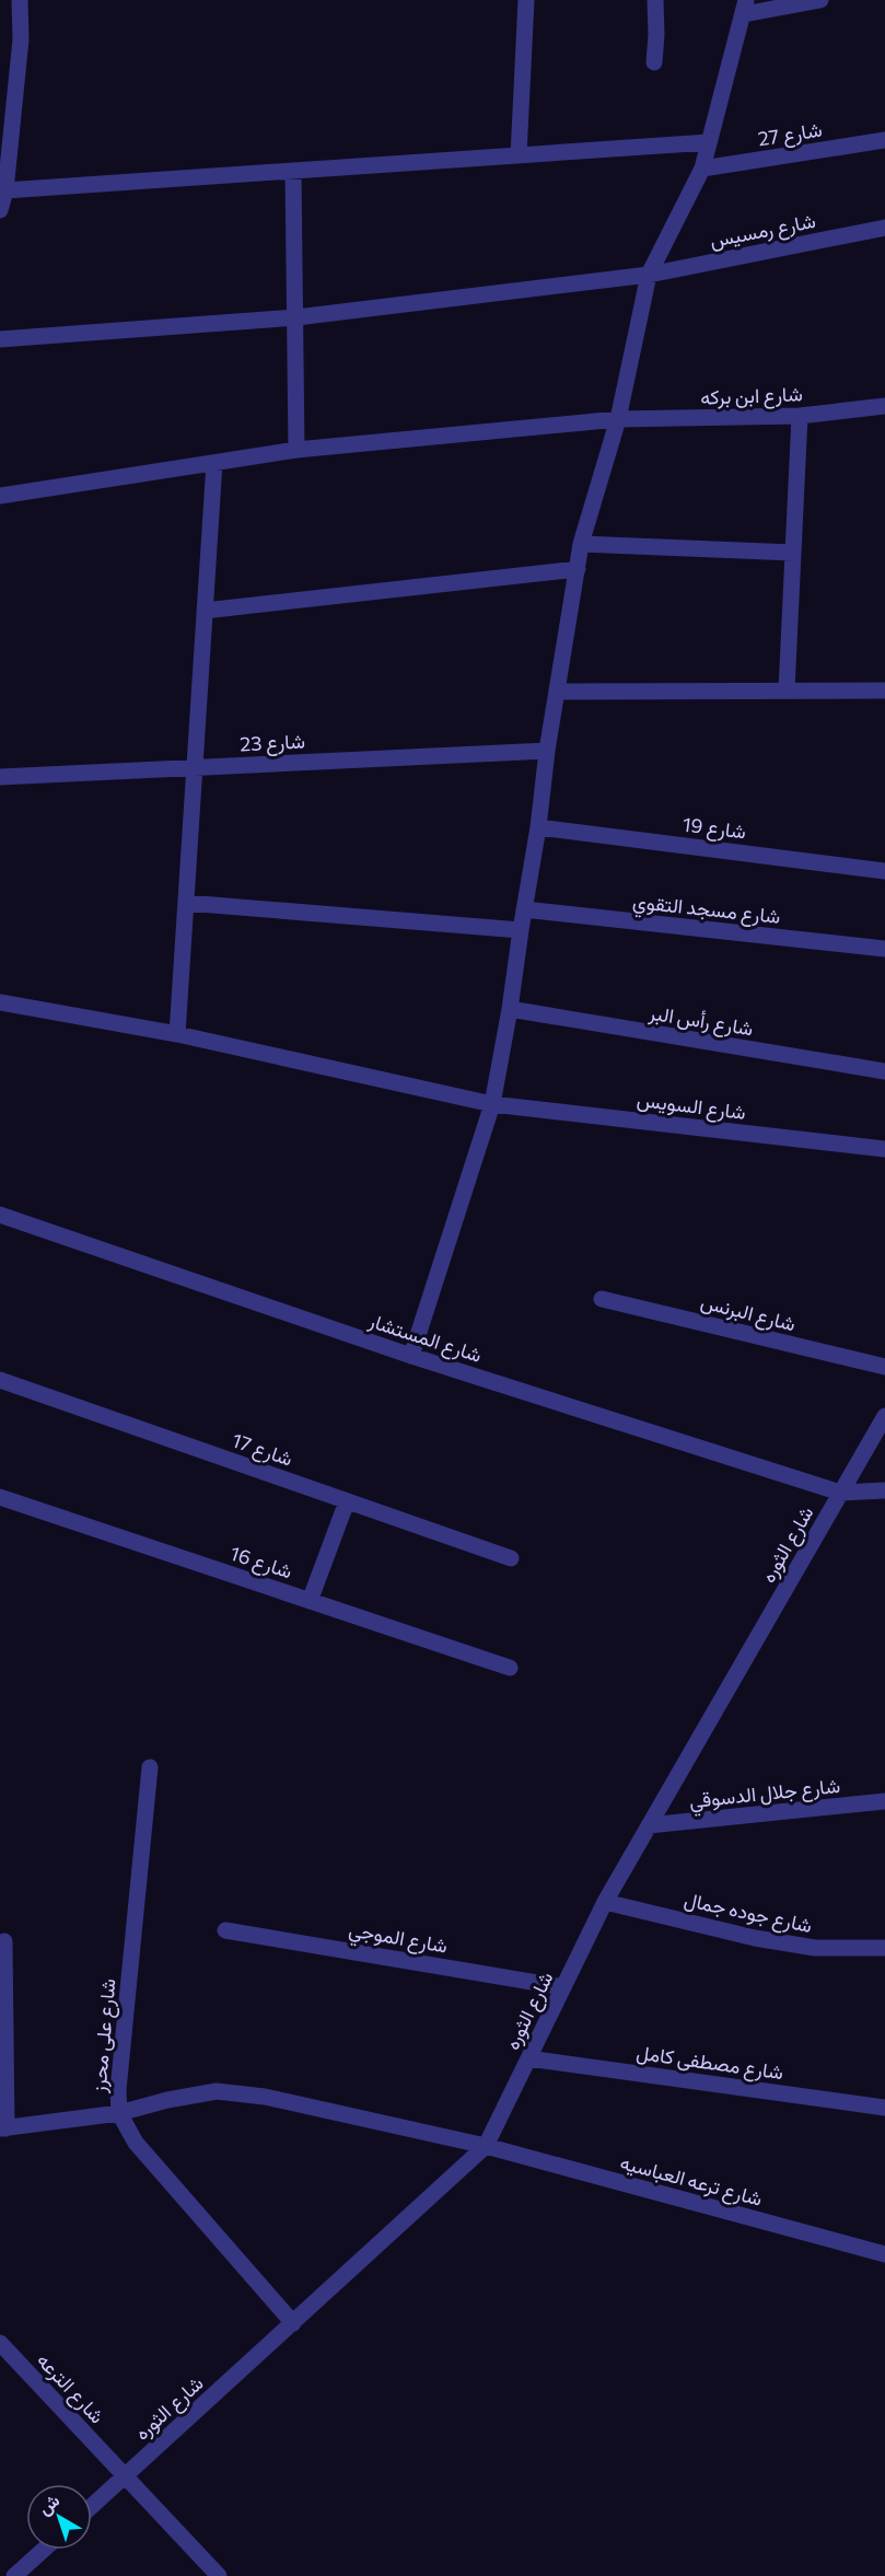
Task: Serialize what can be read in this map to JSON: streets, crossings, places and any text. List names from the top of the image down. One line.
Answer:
{"streets":{"street":["شارع 27","شارع رمسيس","شارع ابن بركه","شارع 23","شارع 19","شارع مسجد التقوي","شارع رأس البر","شارع السويس","شارع البرنس","شارع المستشار","شارع 17","شارع الثوره","شارع 16","شارع جلال الدسوقي","شارع جوده جمال","شارع الموجي","شارع على محرز","شارع مصطفى كامل","شارع ترعه العباسيه","شارع الترعه"]},"crossings":[["شارع المستشار","شارع الثوره"],["شارع الثوره","شارع جلال الدسوقي"],["شارع الثوره","شارع جوده جمال"],["شارع الثوره","شارع الموجي"],["شارع الثوره","شارع على محرز"],["شارع الثوره","شارع مصطفى كامل"],["شارع الثوره","شارع ترعه العباسيه"],["شارع الثوره","شارع الترعه"],["شارع على محرز","شارع ترعه العباسيه"]],"north":"top left"}
